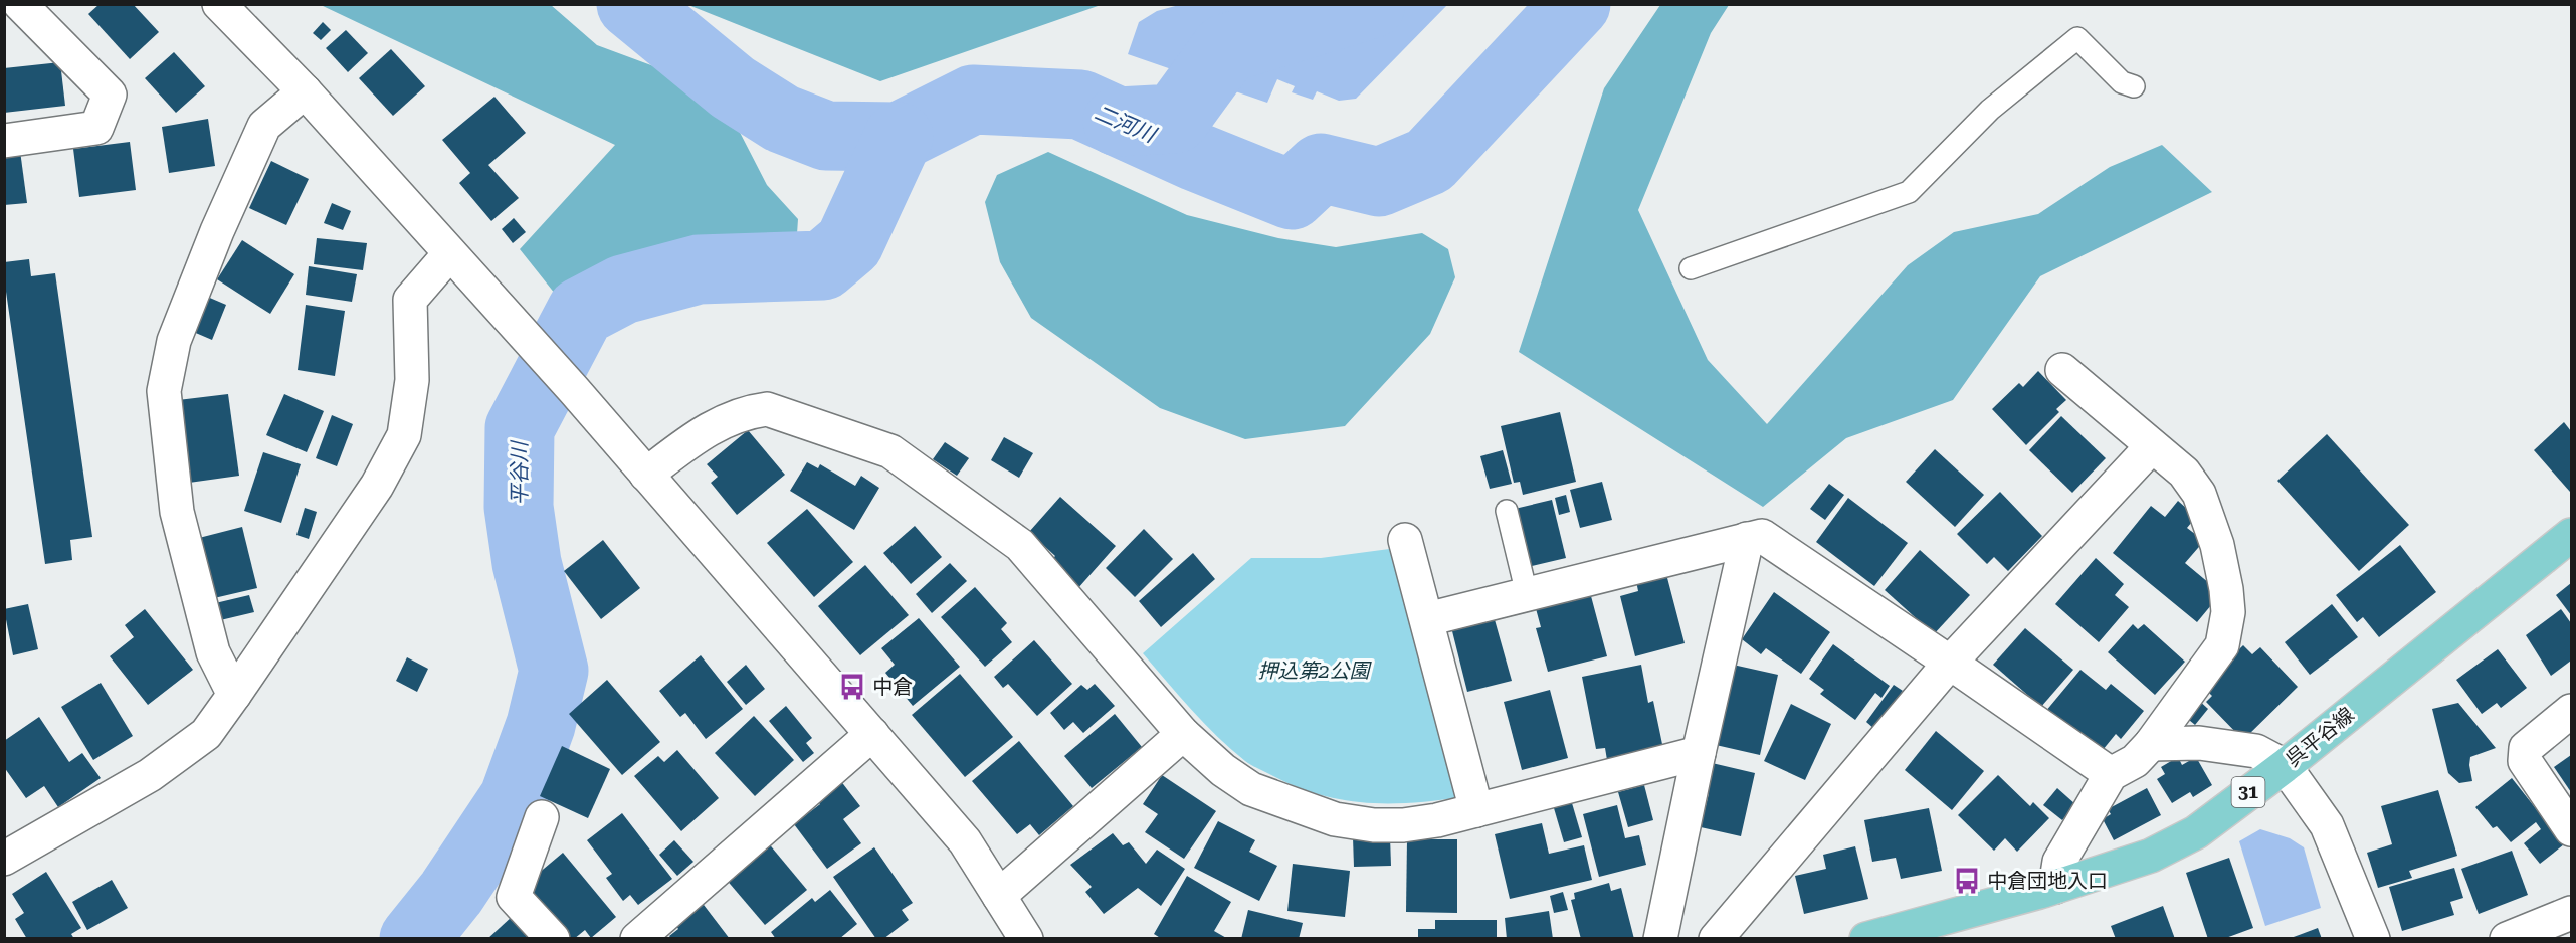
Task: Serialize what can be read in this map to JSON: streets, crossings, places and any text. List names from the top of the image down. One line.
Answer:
{"streets":{"main road":["呉平谷線","31"]},"water":["二河川","平谷川"],"parks":["押込第2公園"],"places":{"bus stop":["中倉","中倉団地入口"]}}
